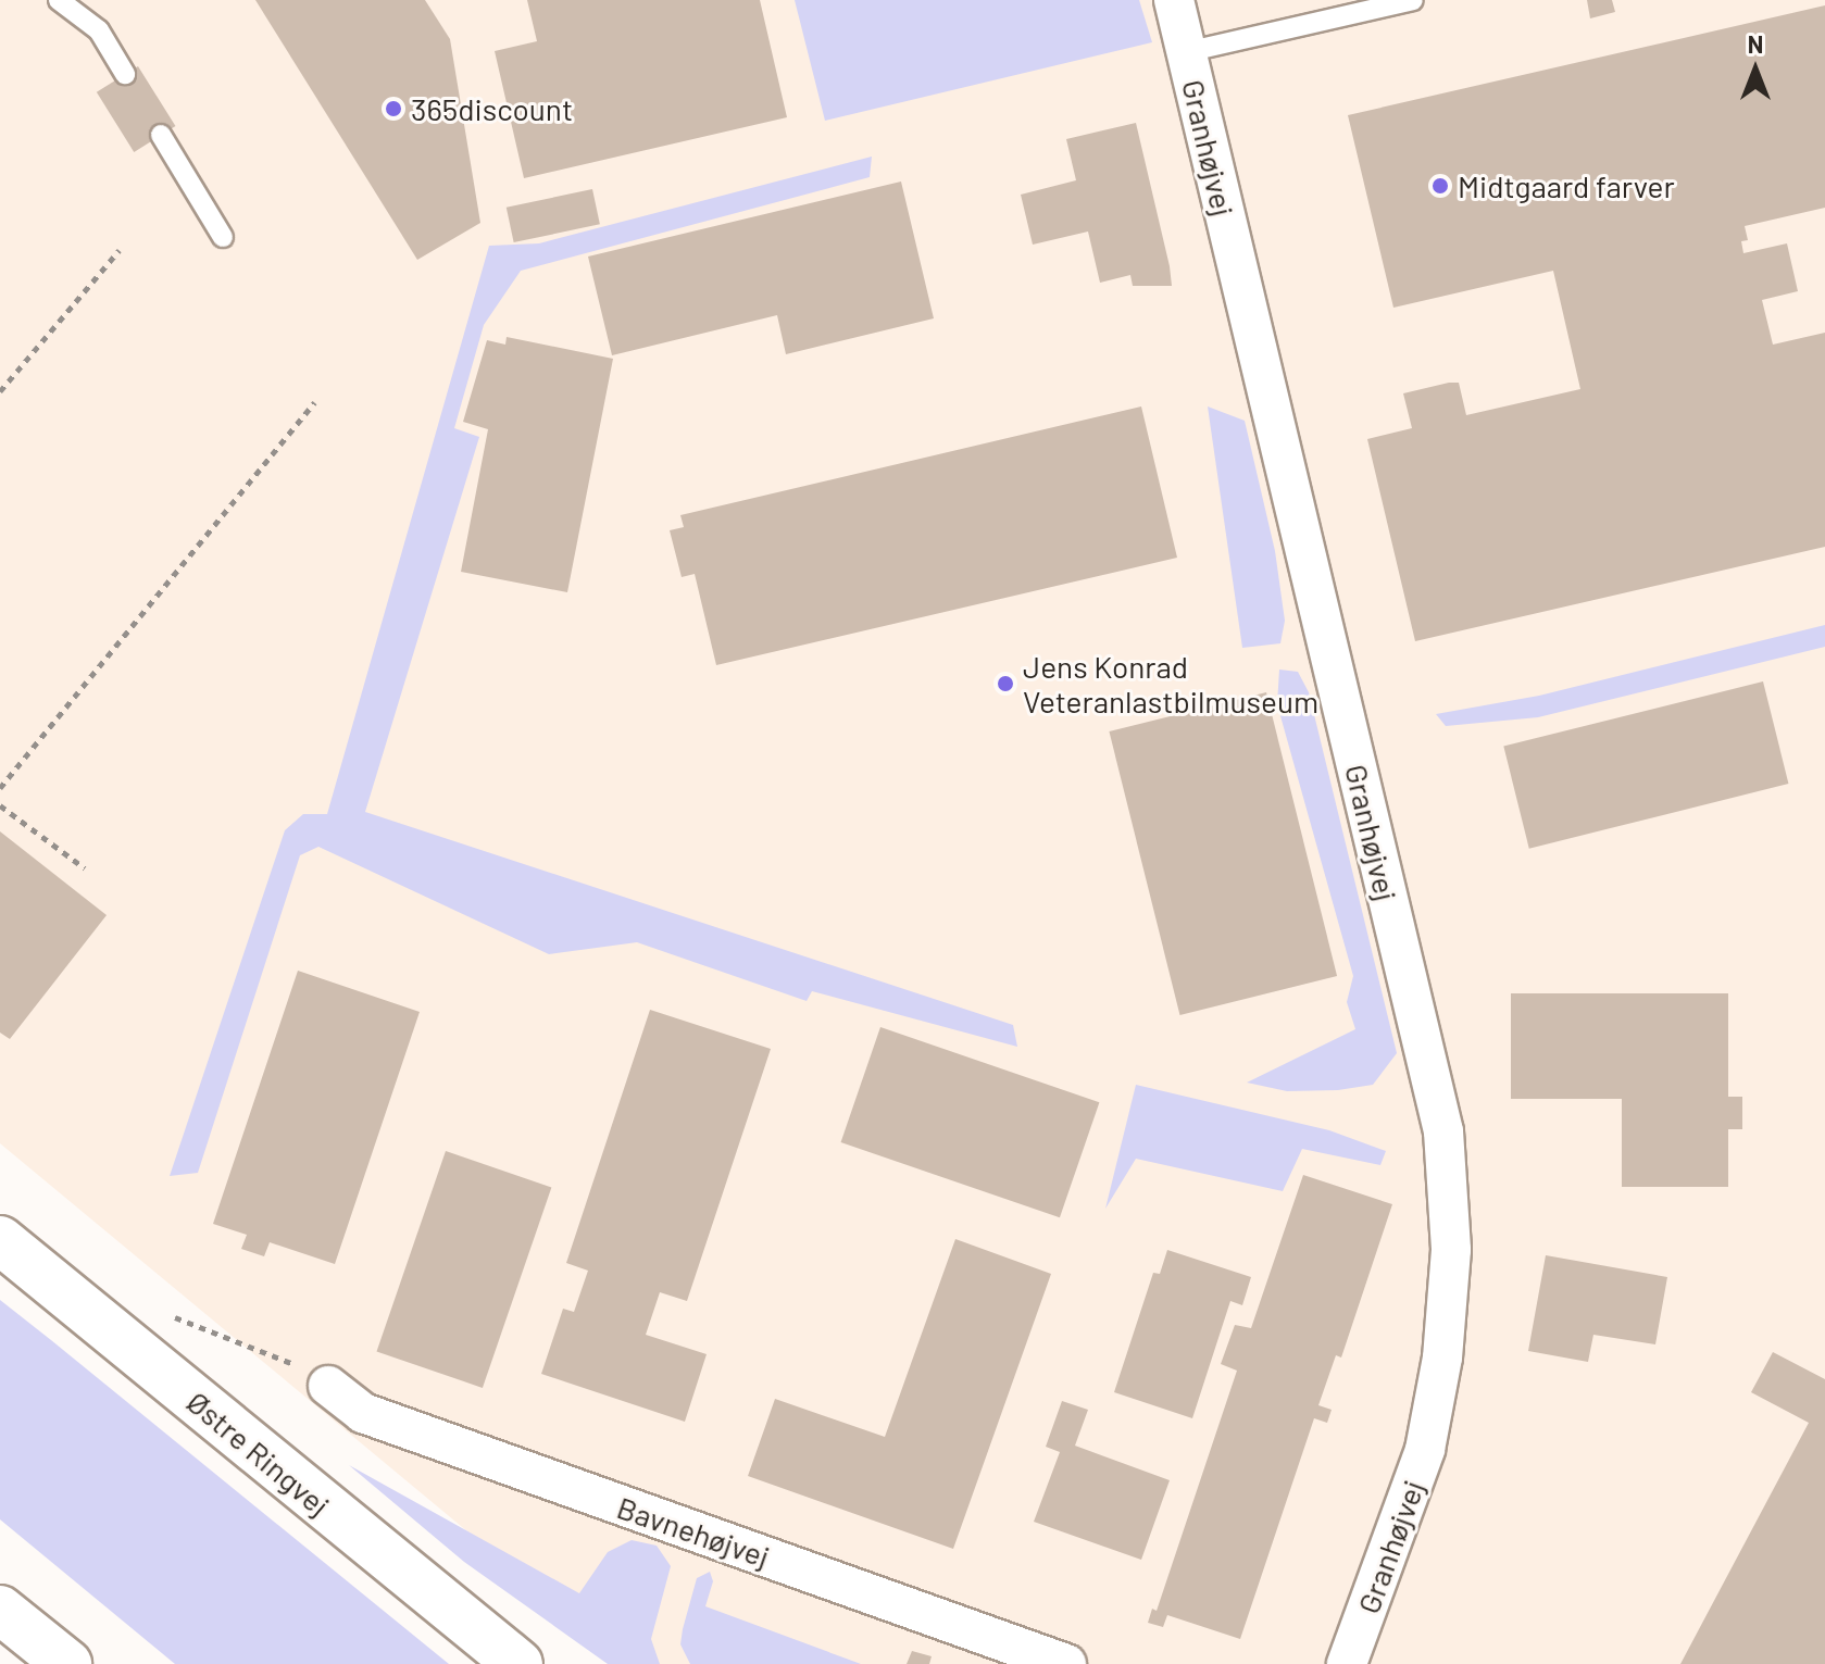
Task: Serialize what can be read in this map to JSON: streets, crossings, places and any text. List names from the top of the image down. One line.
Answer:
{"streets":{"main road":["Østre Ringvej"],"street":["Granhøjvej","Bavnehøjvej"]},"places":["365discount","Midtgaard farver","Jens Konrad Veteranlastbilmuseum"],"north":"top"}
